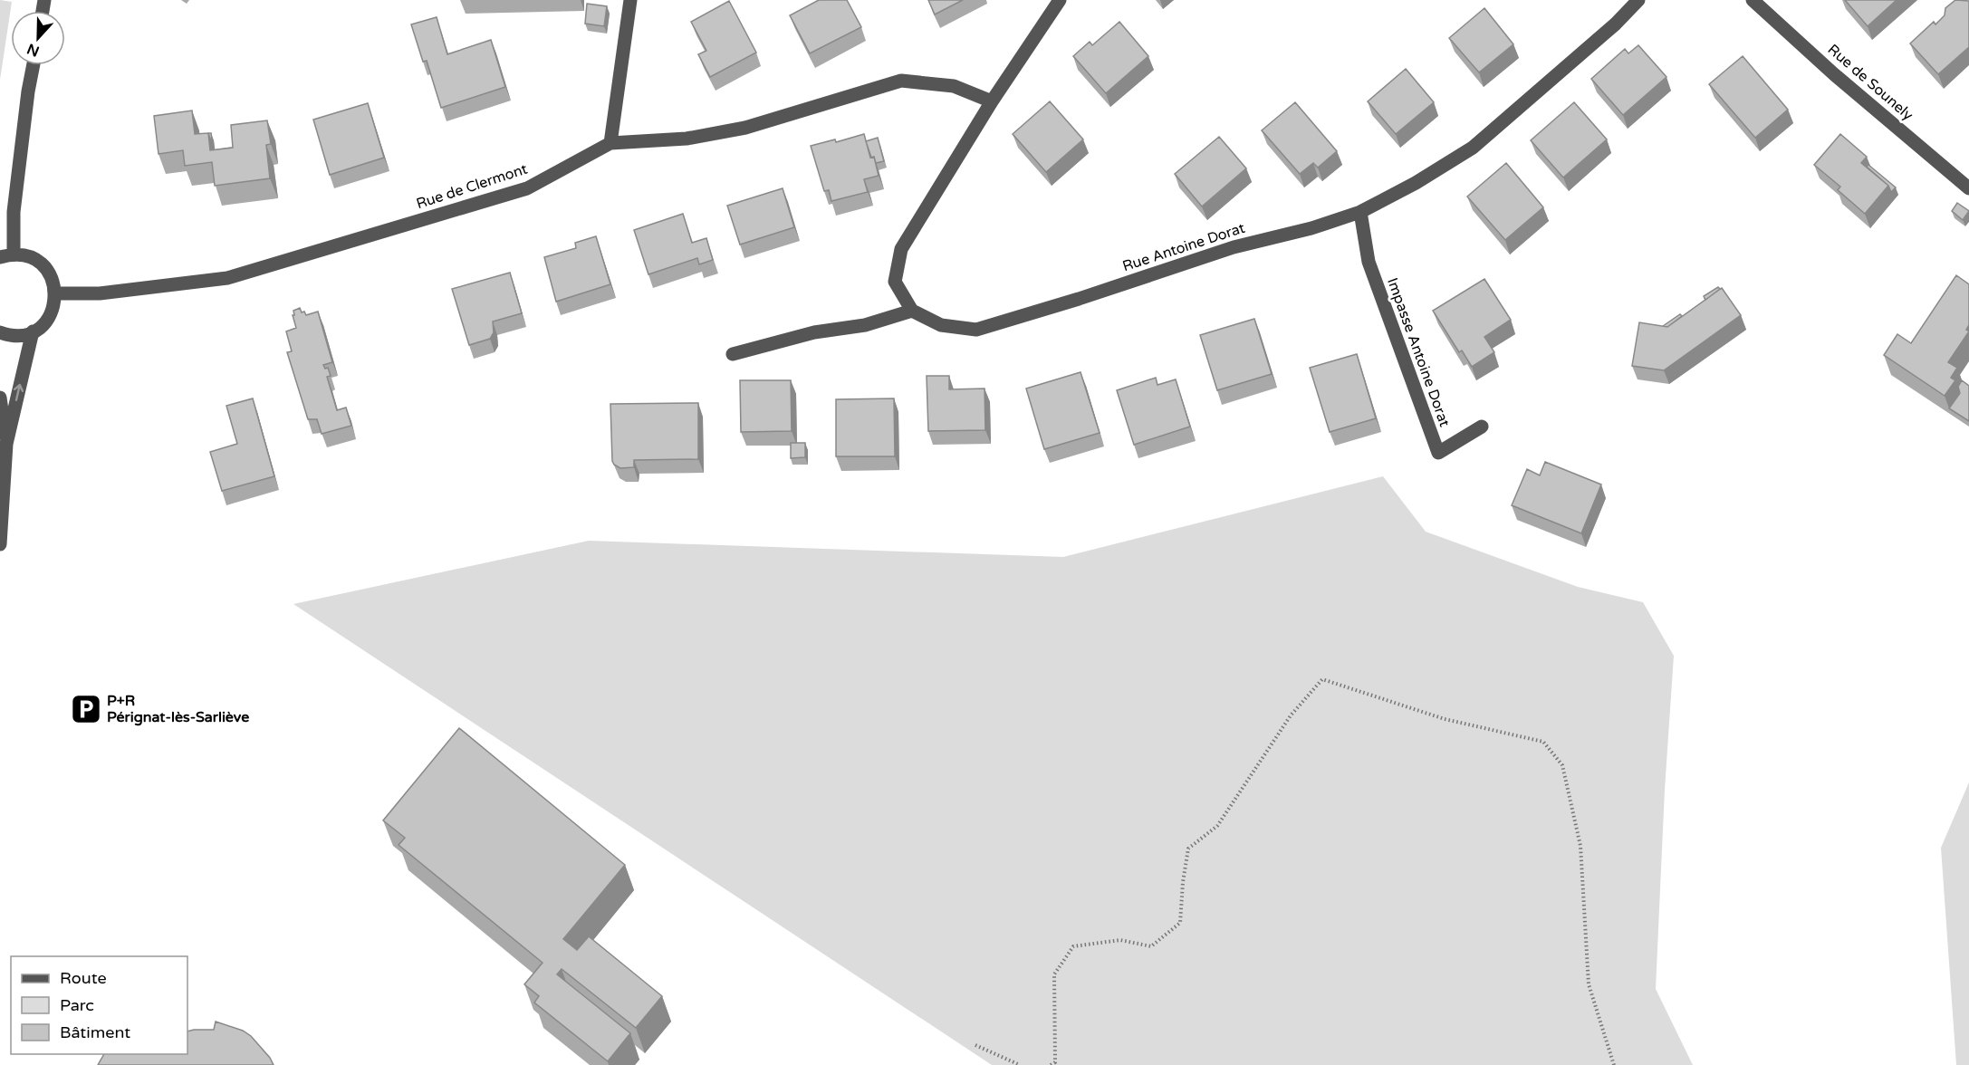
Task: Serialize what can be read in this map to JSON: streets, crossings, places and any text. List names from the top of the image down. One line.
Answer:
{"streets":{"street":["Rue de Sounely","Rue de Clermont","Rue Antoine Dorat","Impasse Antoine Dorat"]},"crossings":[["Rue Antoine Dorat","Impasse Antoine Dorat"]],"places":{"parking":["P+R Pérignat-lès-Sarliève"]},"legend":["Route","Parc","Bâtiment"],"north":"bottom"}
